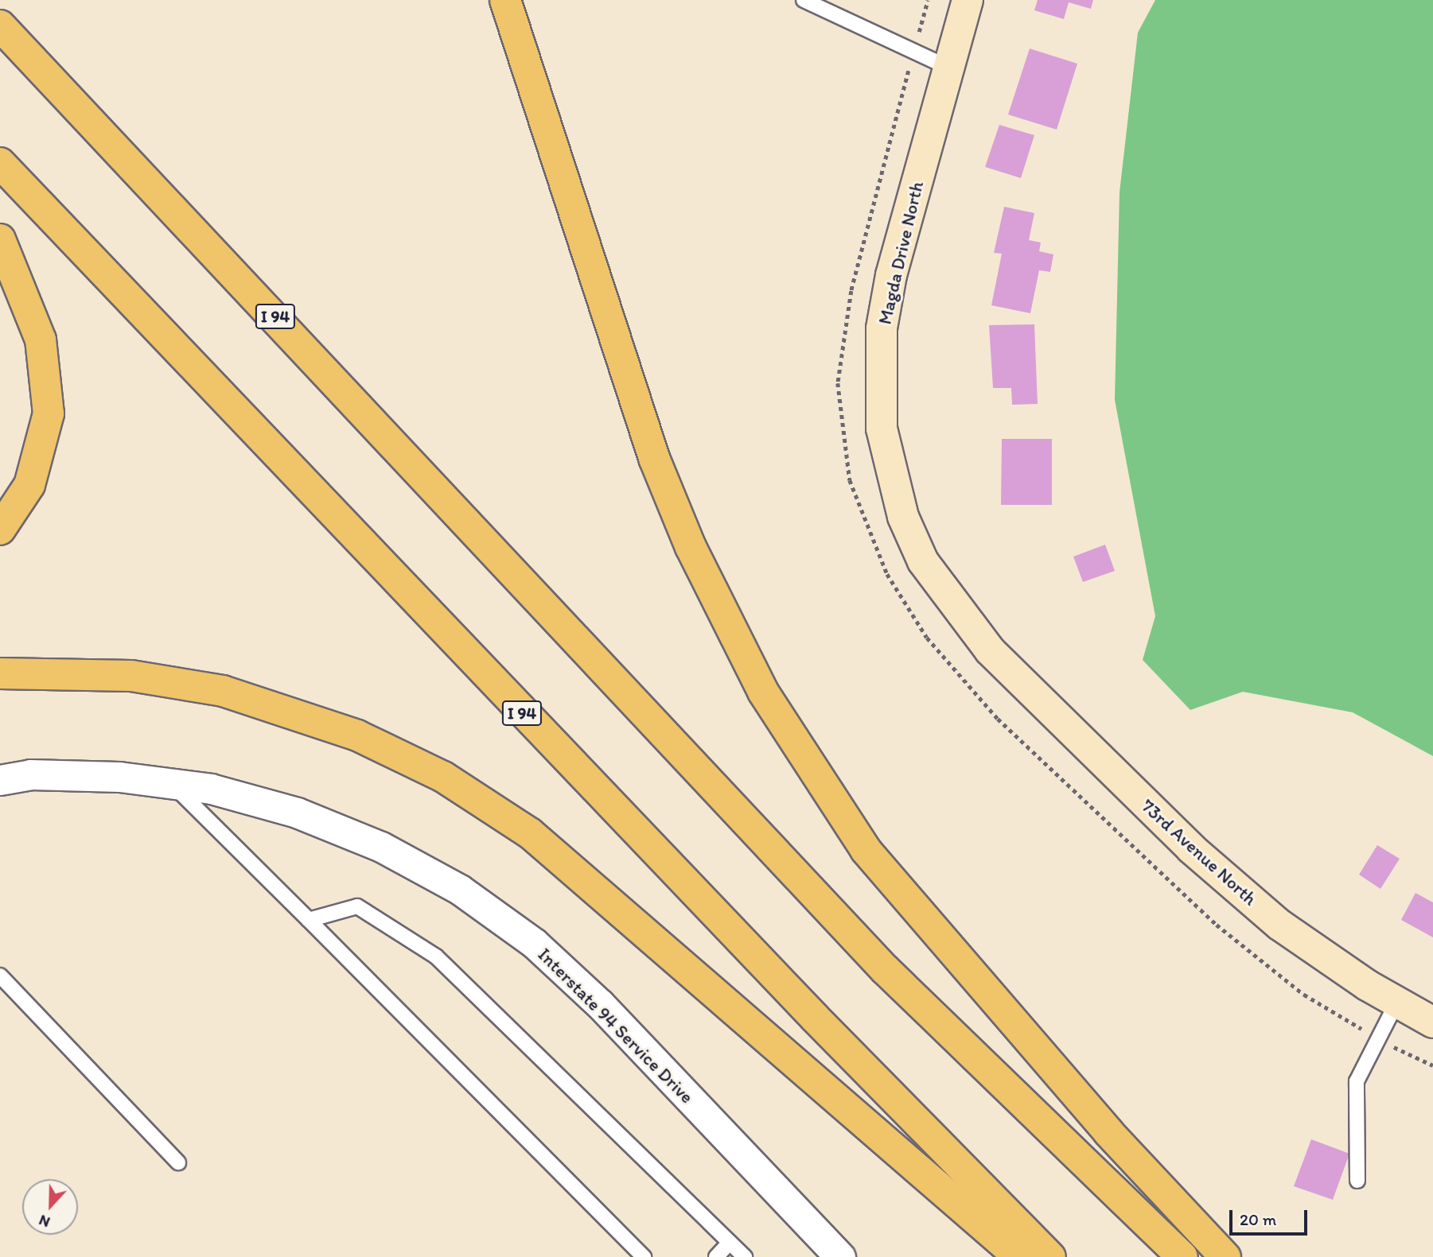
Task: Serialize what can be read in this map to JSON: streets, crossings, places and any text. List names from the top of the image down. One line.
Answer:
{"streets":{"highway":["I 94"],"street":["Magda Drive North","73rd Avenue North","Interstate 94 Service Drive"]},"crossings":[["Magda Drive North","73rd Avenue North"]],"scale_bar":"20 m","north":"bottom"}
